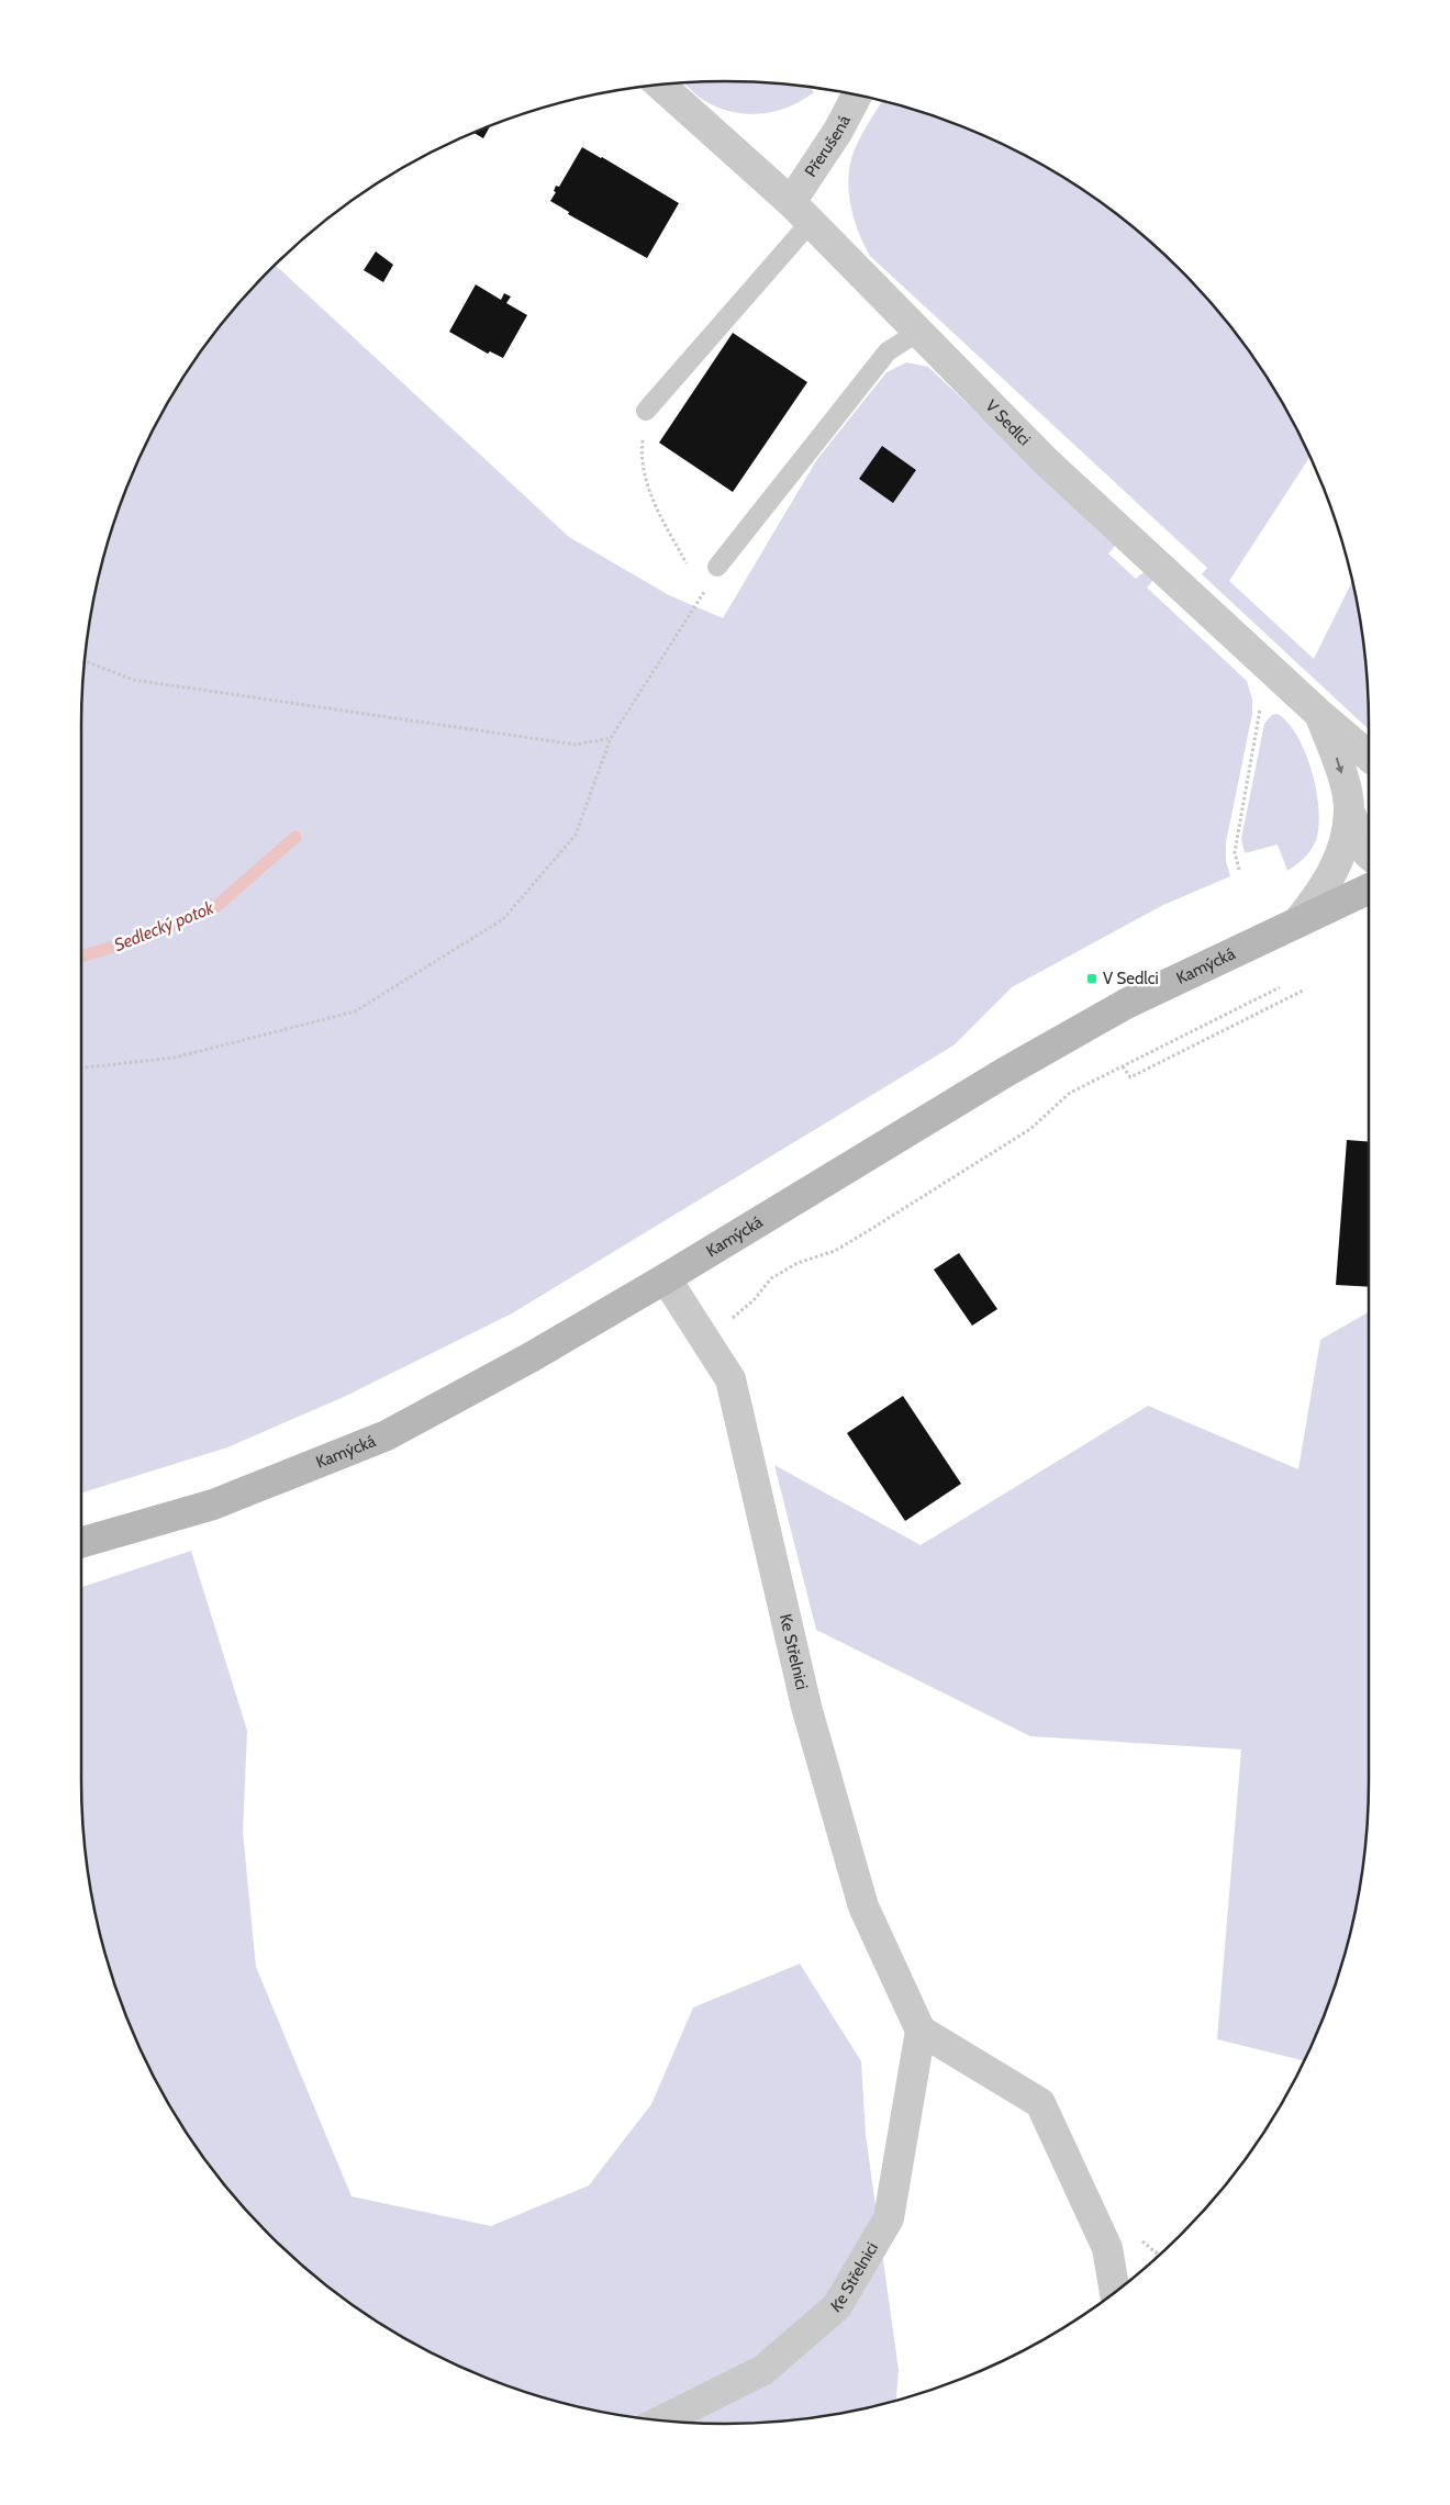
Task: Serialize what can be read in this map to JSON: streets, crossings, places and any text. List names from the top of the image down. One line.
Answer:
{"streets":{"main road":["Kamýcká"],"street":["Přerušená","V Sedlci","Ke Střelnici"]},"crossings":[["Přerušená","V Sedlci"],["Kamýcká","Ke Střelnici"]],"water":["Sedlecký potok"],"places":{"transit":["V Sedlci"]}}
